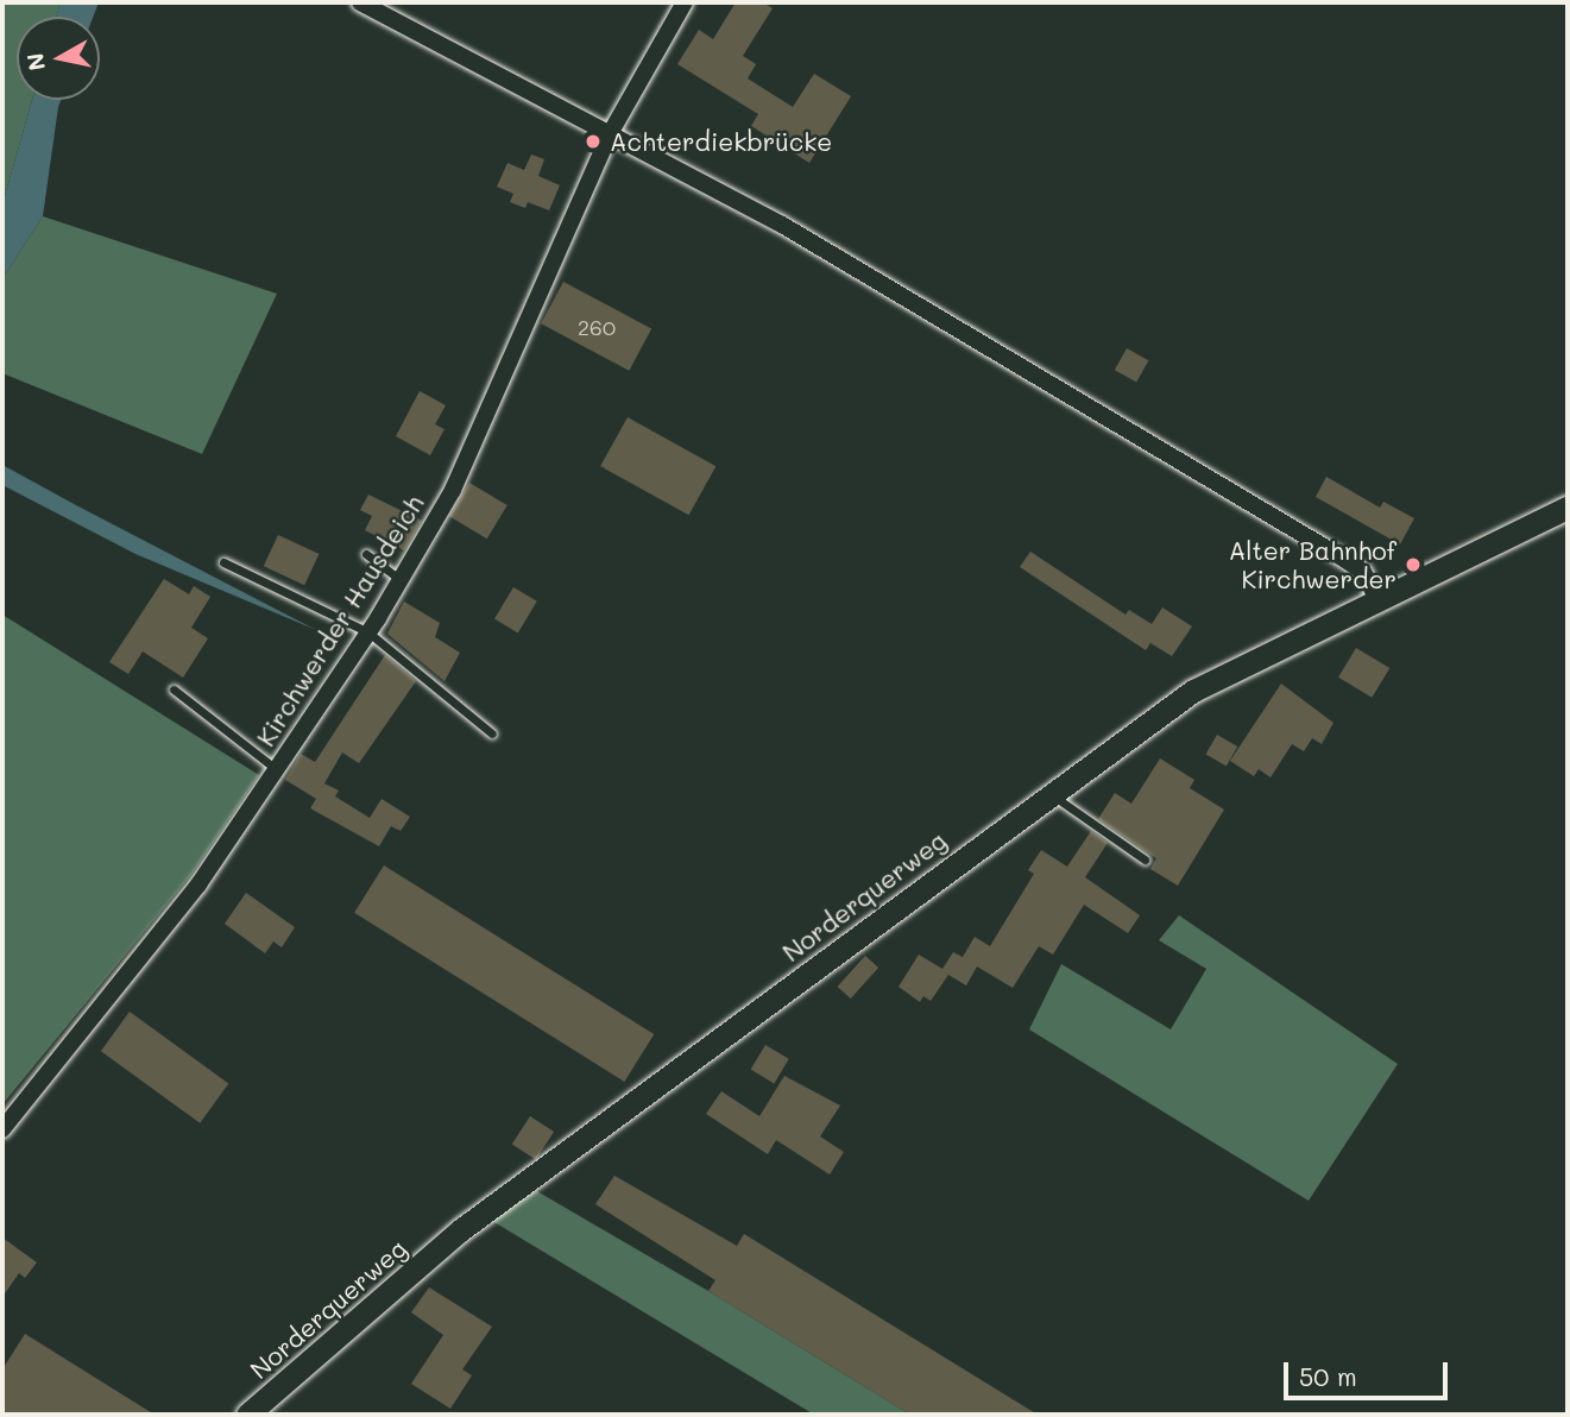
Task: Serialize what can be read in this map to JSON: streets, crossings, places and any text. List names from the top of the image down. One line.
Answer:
{"streets":{"street":["Kirchwerder Hausdeich","Norderquerweg"]},"places":["Achterdiekbrücke","Alter Bahnhof Kirchwerder"],"house_numbers":["260"],"scale_bar":"50 m","north":"left"}
